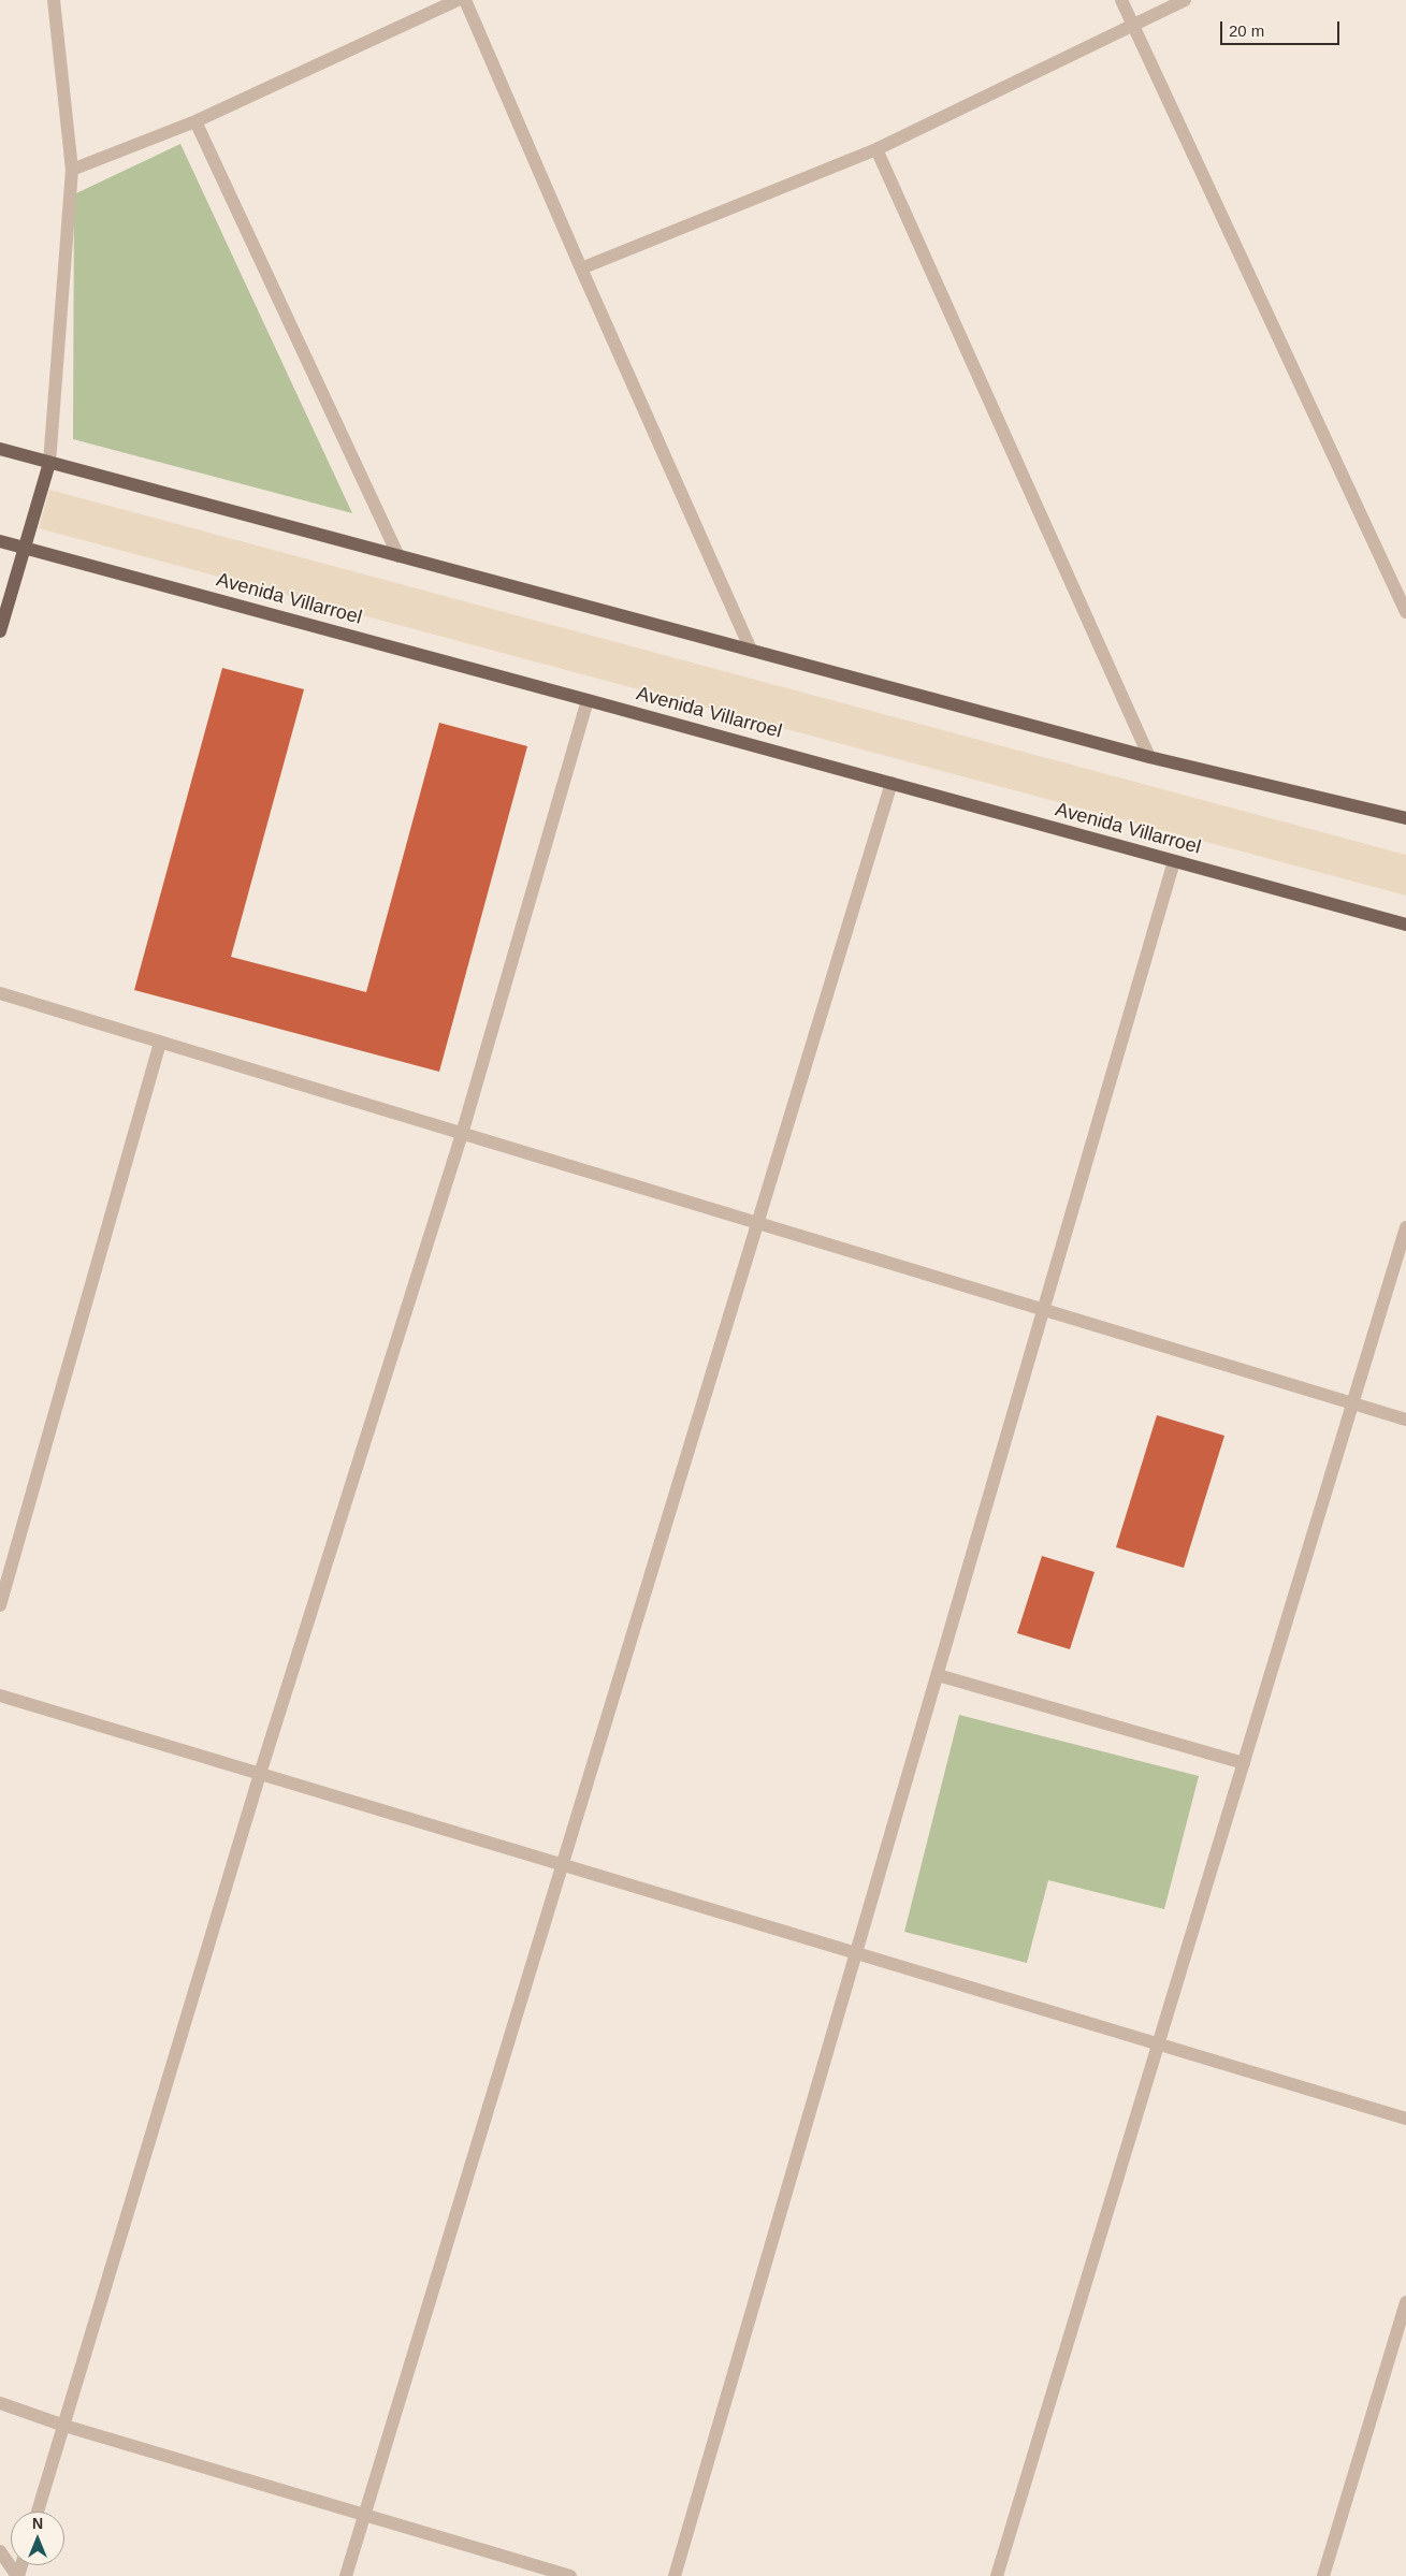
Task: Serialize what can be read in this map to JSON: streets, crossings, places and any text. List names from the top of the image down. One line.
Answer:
{"streets":{"main road":["Avenida Villarroel"]},"scale_bar":"20 m","north":"top"}
